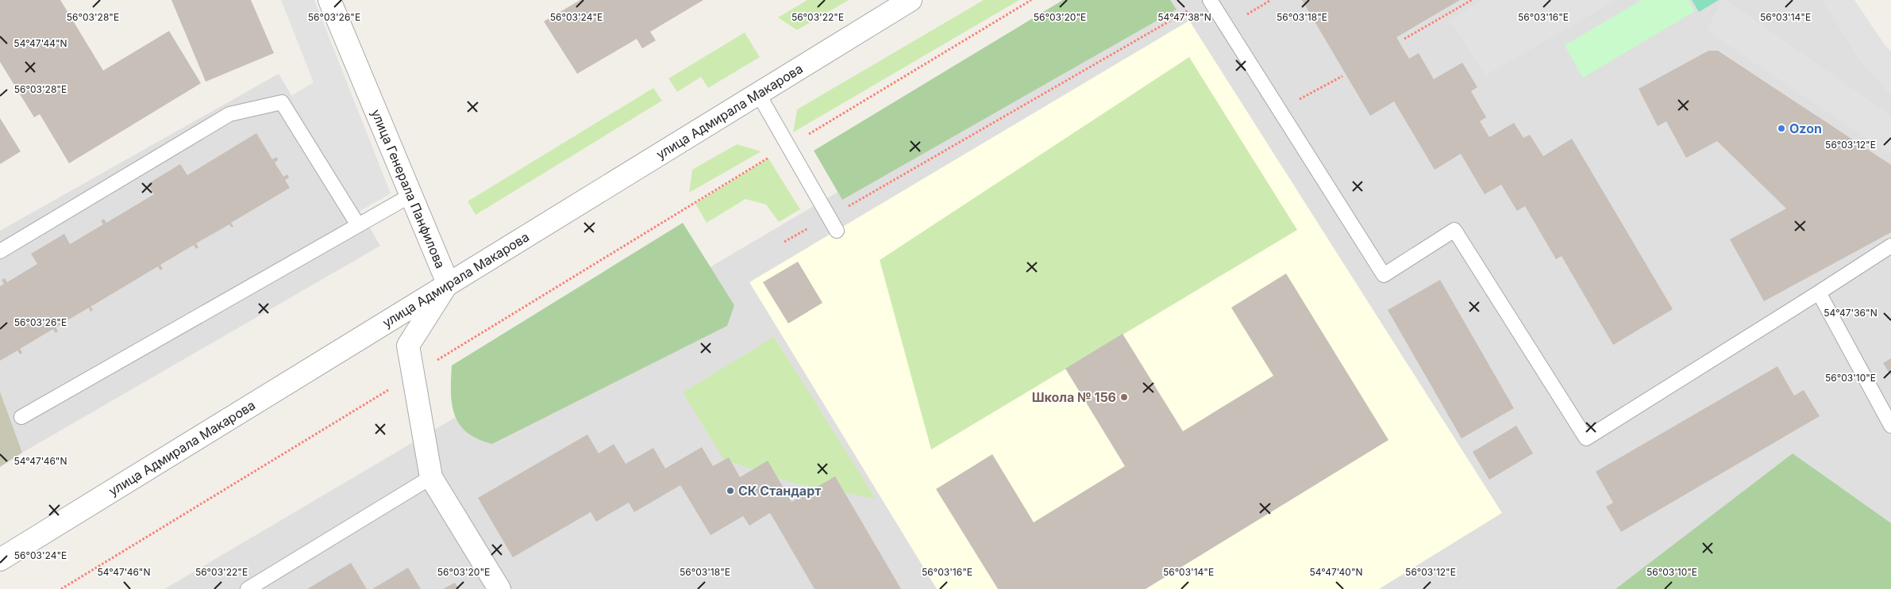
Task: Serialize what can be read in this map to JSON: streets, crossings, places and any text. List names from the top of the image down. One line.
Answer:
{"streets":{"street":["улица Адмирала Макарова","улица Генерала Панфилова"]},"crossings":[["улица Адмирала Макарова","улица Генерала Панфилова"]],"places":["Ozon","Школа № 156","СК Стандарт"],"coordinates":["56°03'28\"E","56°03'26\"E","56°03'24\"E","56°03'22\"E","56°03'20\"E","56°03'18\"E","56°03'16\"E","56°03'14\"E","54°47'38\"N","54°47'44\"N","56°03'12\"E","54°47'36\"N","56°03'10\"E","54°47'46\"N","54°47'40\"N"]}
